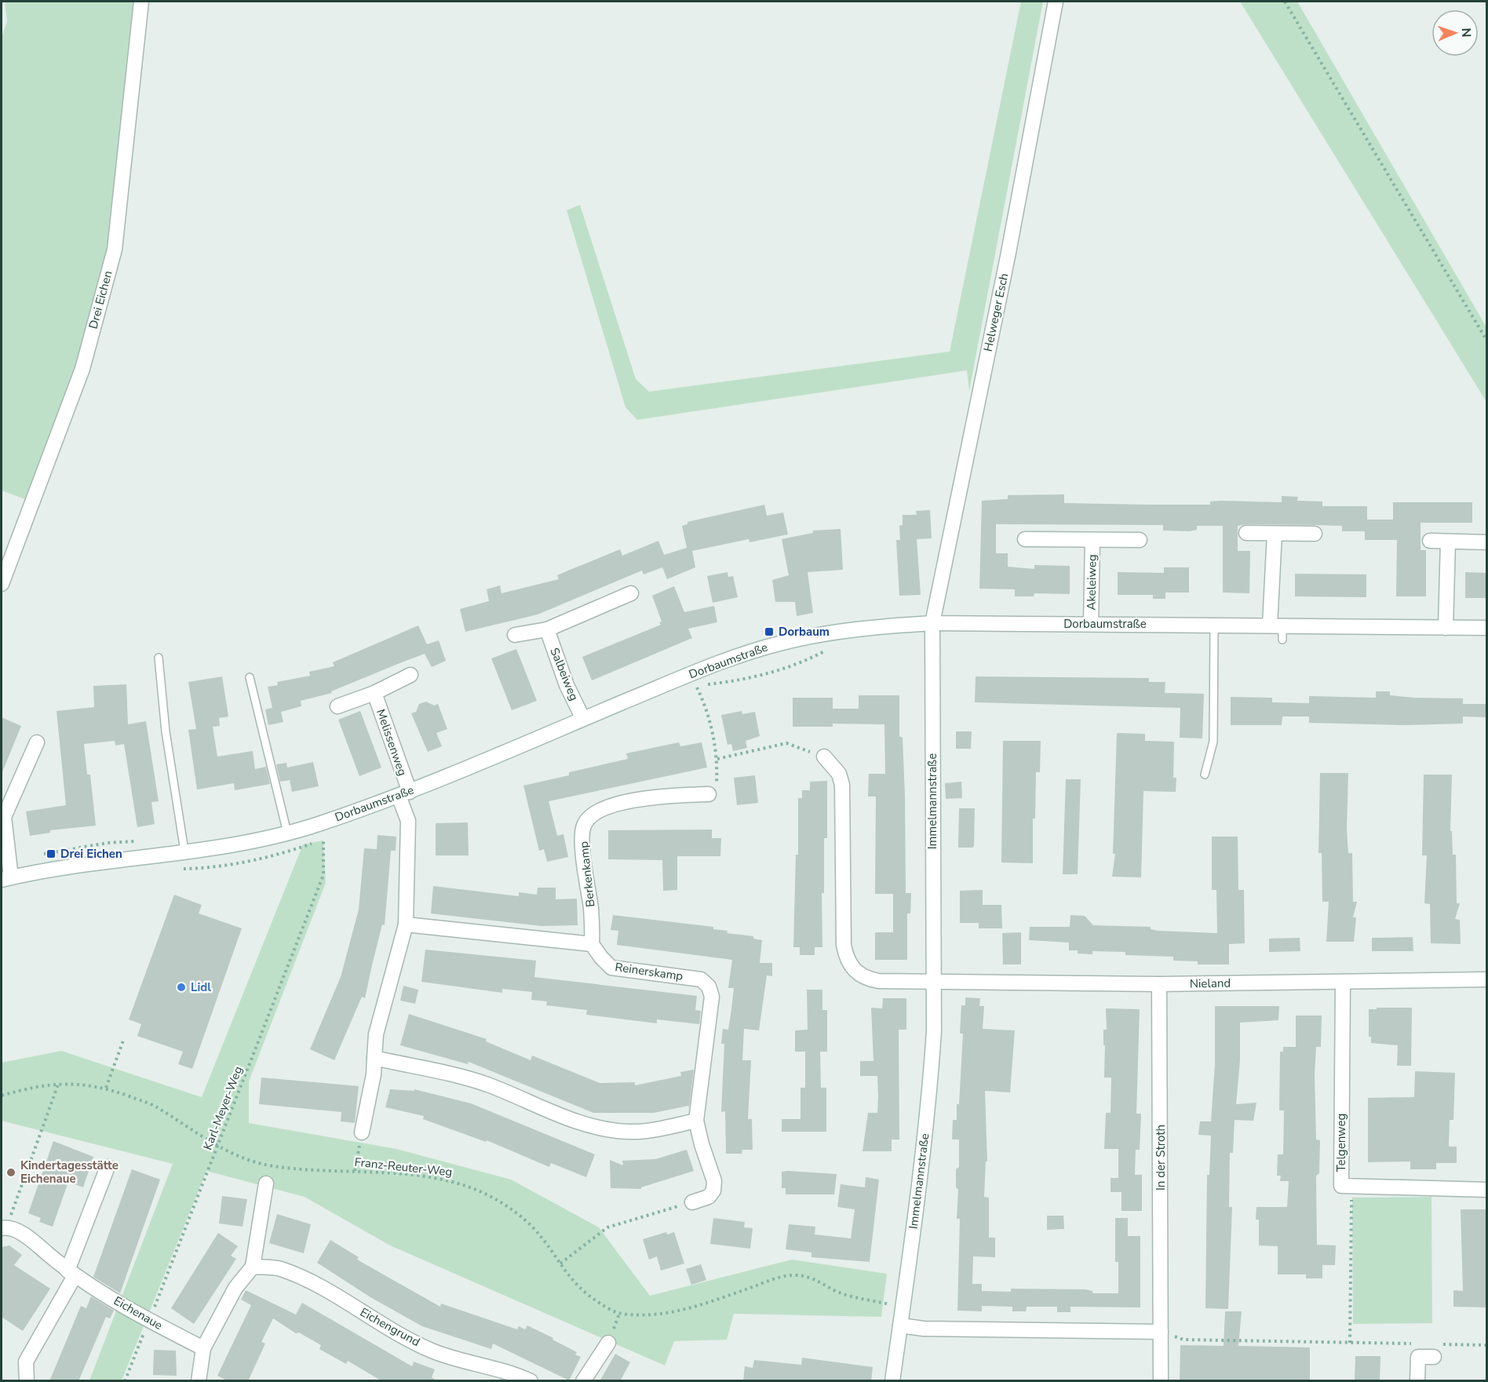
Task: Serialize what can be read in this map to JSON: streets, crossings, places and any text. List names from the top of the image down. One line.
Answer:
{"streets":{"street":["Drei Eichen","Helweger Esch","Akeleiweg","Dorbaumstraße","Salbeiweg","Melissenweg","Immelmannstraße","Berkenkamp","Reinerskamp","Nieland","Telgenweg","In der Stroth","Eichenaue","Eichengrund"],"path":["Karl-Meyer-Weg","Franz-Reuter-Weg"]},"crossings":[["Helweger Esch","Dorbaumstraße"],["Helweger Esch","Immelmannstraße"],["Akeleiweg","Dorbaumstraße"],["Dorbaumstraße","Salbeiweg"],["Dorbaumstraße","Melissenweg"],["Dorbaumstraße","Immelmannstraße"],["Immelmannstraße","Nieland"],["Immelmannstraße","Franz-Reuter-Weg"],["Berkenkamp","Reinerskamp"],["Nieland","Telgenweg"],["Nieland","In der Stroth"],["Karl-Meyer-Weg","Franz-Reuter-Weg"],["Karl-Meyer-Weg","Eichenaue"]],"places":{"transit":["Dorbaum","Drei Eichen"],"other":["Lidl","Kindertagesstätte Eichenaue"]},"north":"right"}
